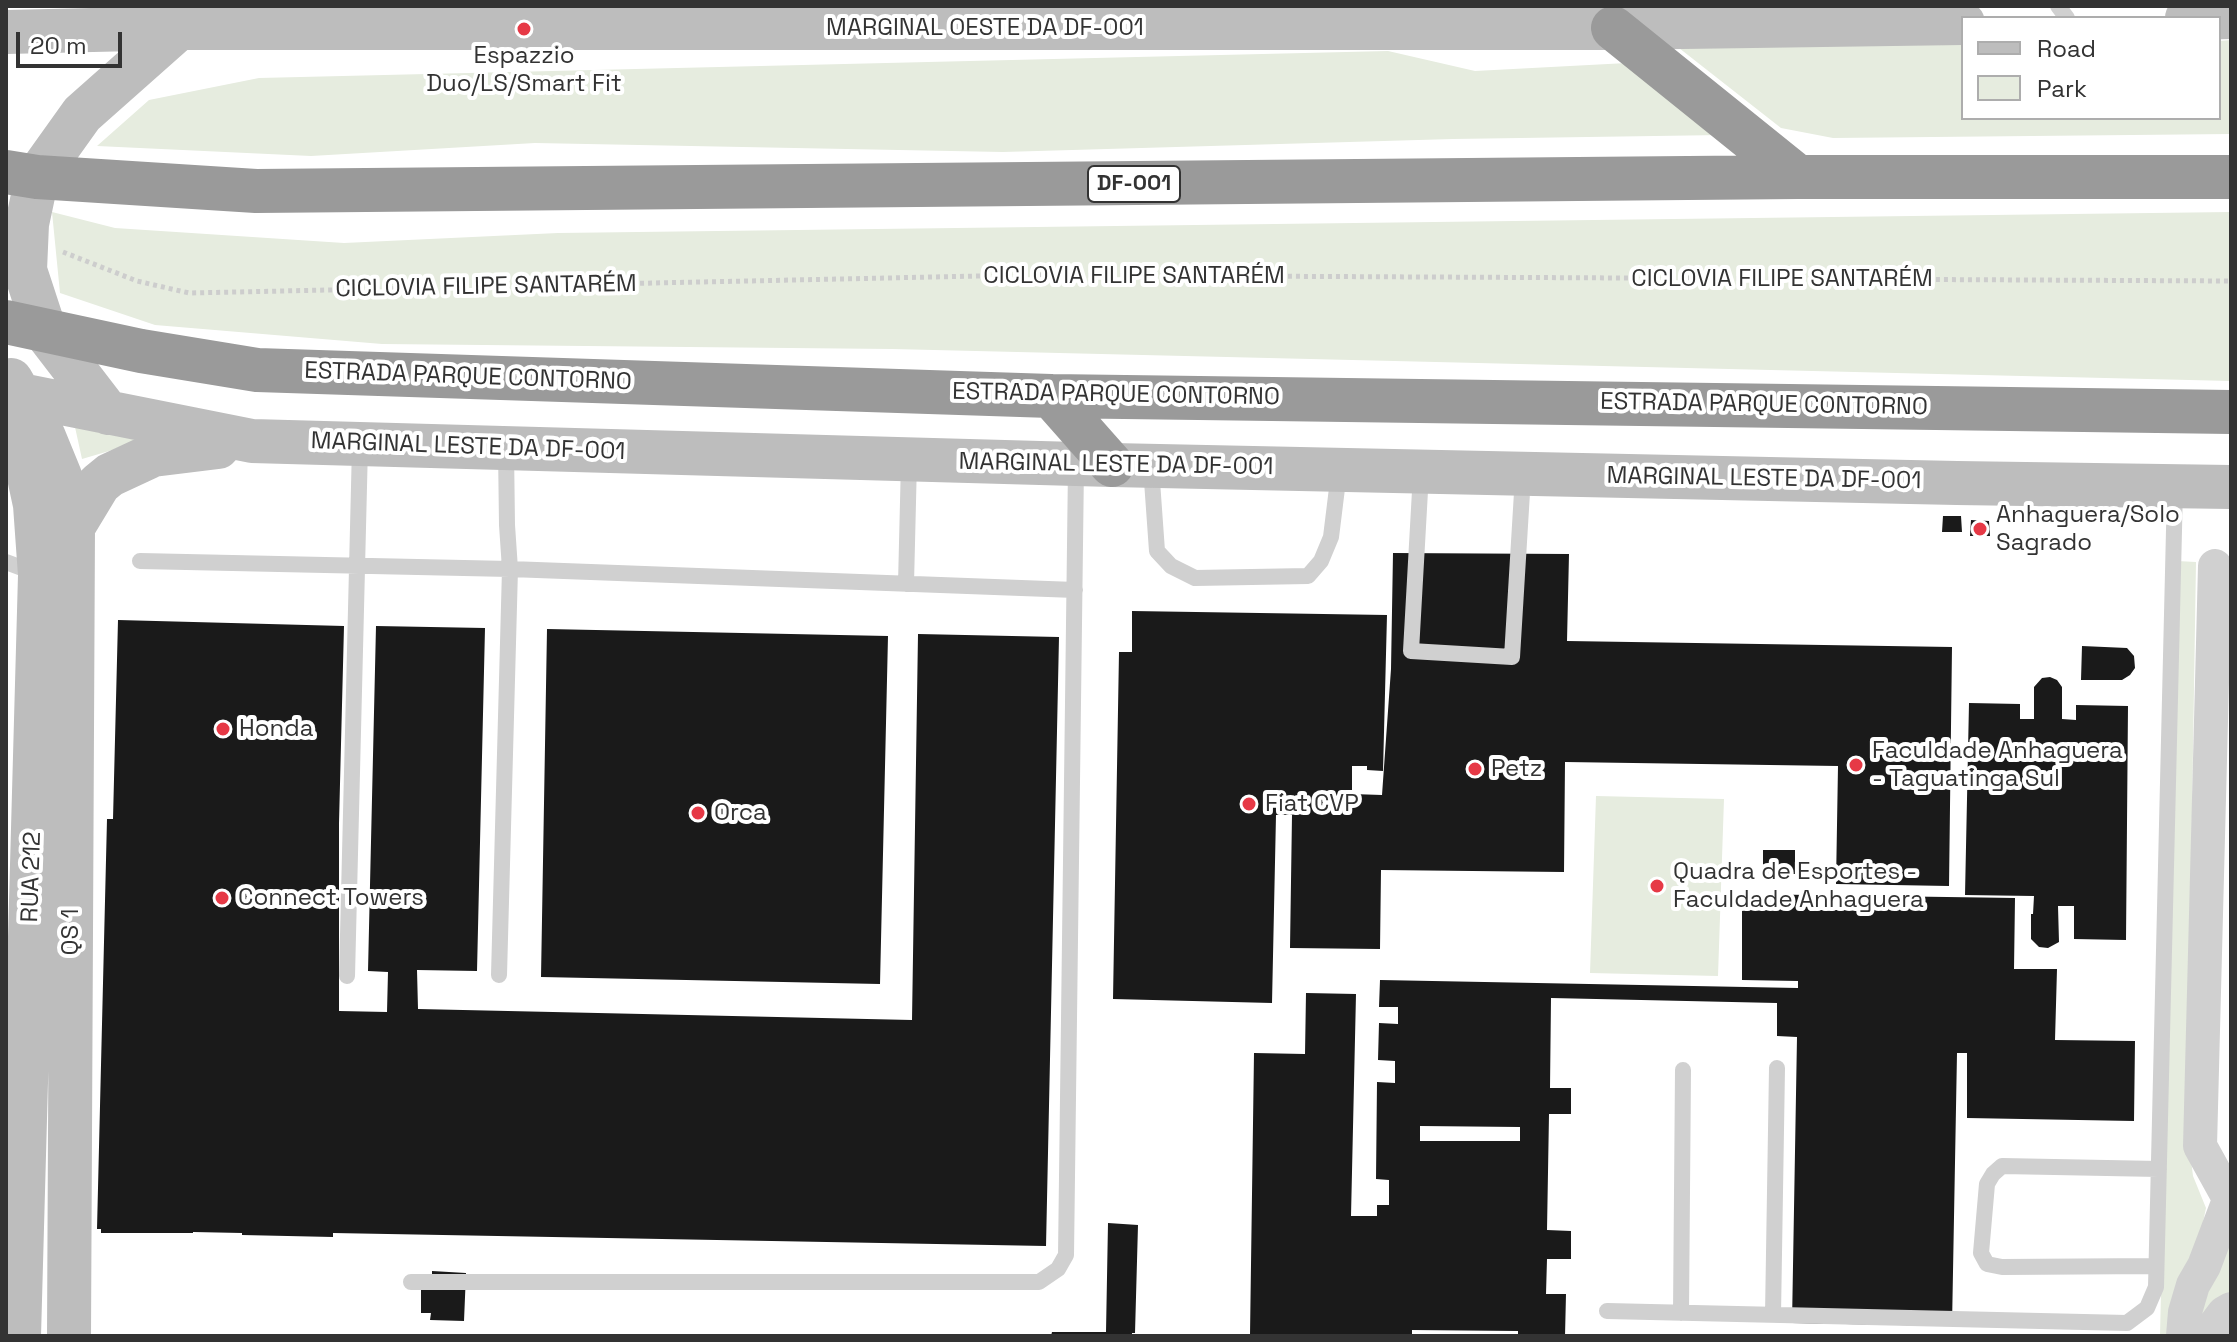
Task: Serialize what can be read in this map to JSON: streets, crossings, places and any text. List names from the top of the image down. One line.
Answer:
{"streets":{"highway":["DF-001","ESTRADA PARQUE CONTORNO"],"main road":["MARGINAL OESTE DA DF-001","MARGINAL LESTE DA DF-001","RUA 212","QS 1"],"path":["CICLOVIA FILIPE SANTARÉM"]},"crossings":[["MARGINAL LESTE DA DF-001","RUA 212"]],"places":["Espazzio Duo/LS/Smart Fit","Anhaguera/Solo Sagrado","Honda","Faculdade Anhaguera - Taguatinga Sul","Petz","Fiat CVP","Orca","Quadra de Esportes - Faculdade Anhaguera","Connect Towers"],"legend":["Road","Park"],"scale_bar":"20 m"}
